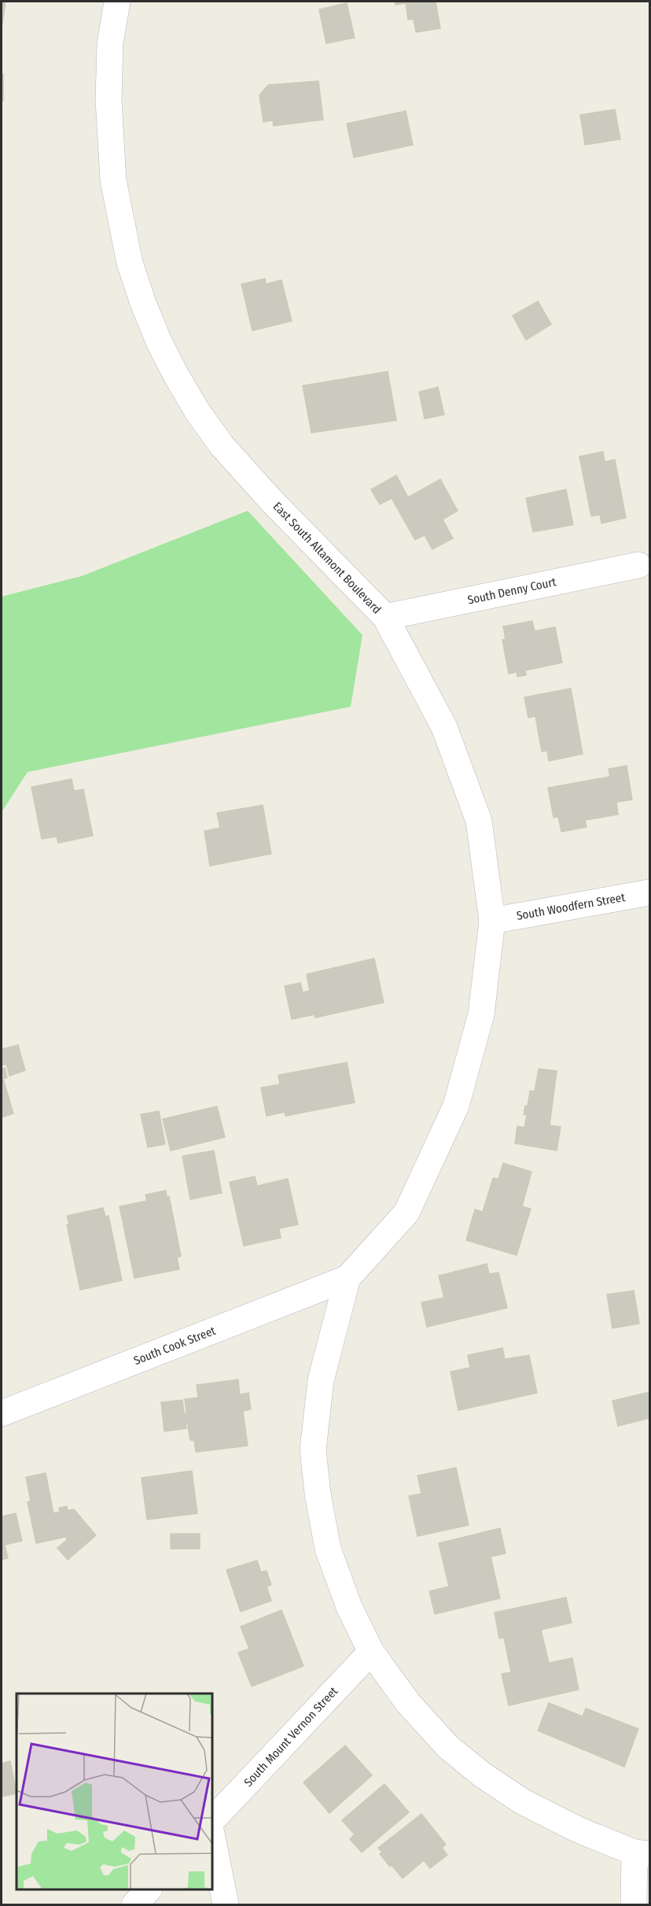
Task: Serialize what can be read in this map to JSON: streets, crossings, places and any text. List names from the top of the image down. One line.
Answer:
{"streets":{"street":["East South Altamont Boulevard","South Denny Court","South Woodfern Street","South Cook Street","South Mount Vernon Street"]},"crossings":[["East South Altamont Boulevard","South Denny Court"],["East South Altamont Boulevard","South Woodfern Street"],["East South Altamont Boulevard","South Cook Street"],["East South Altamont Boulevard","South Mount Vernon Street"]]}
